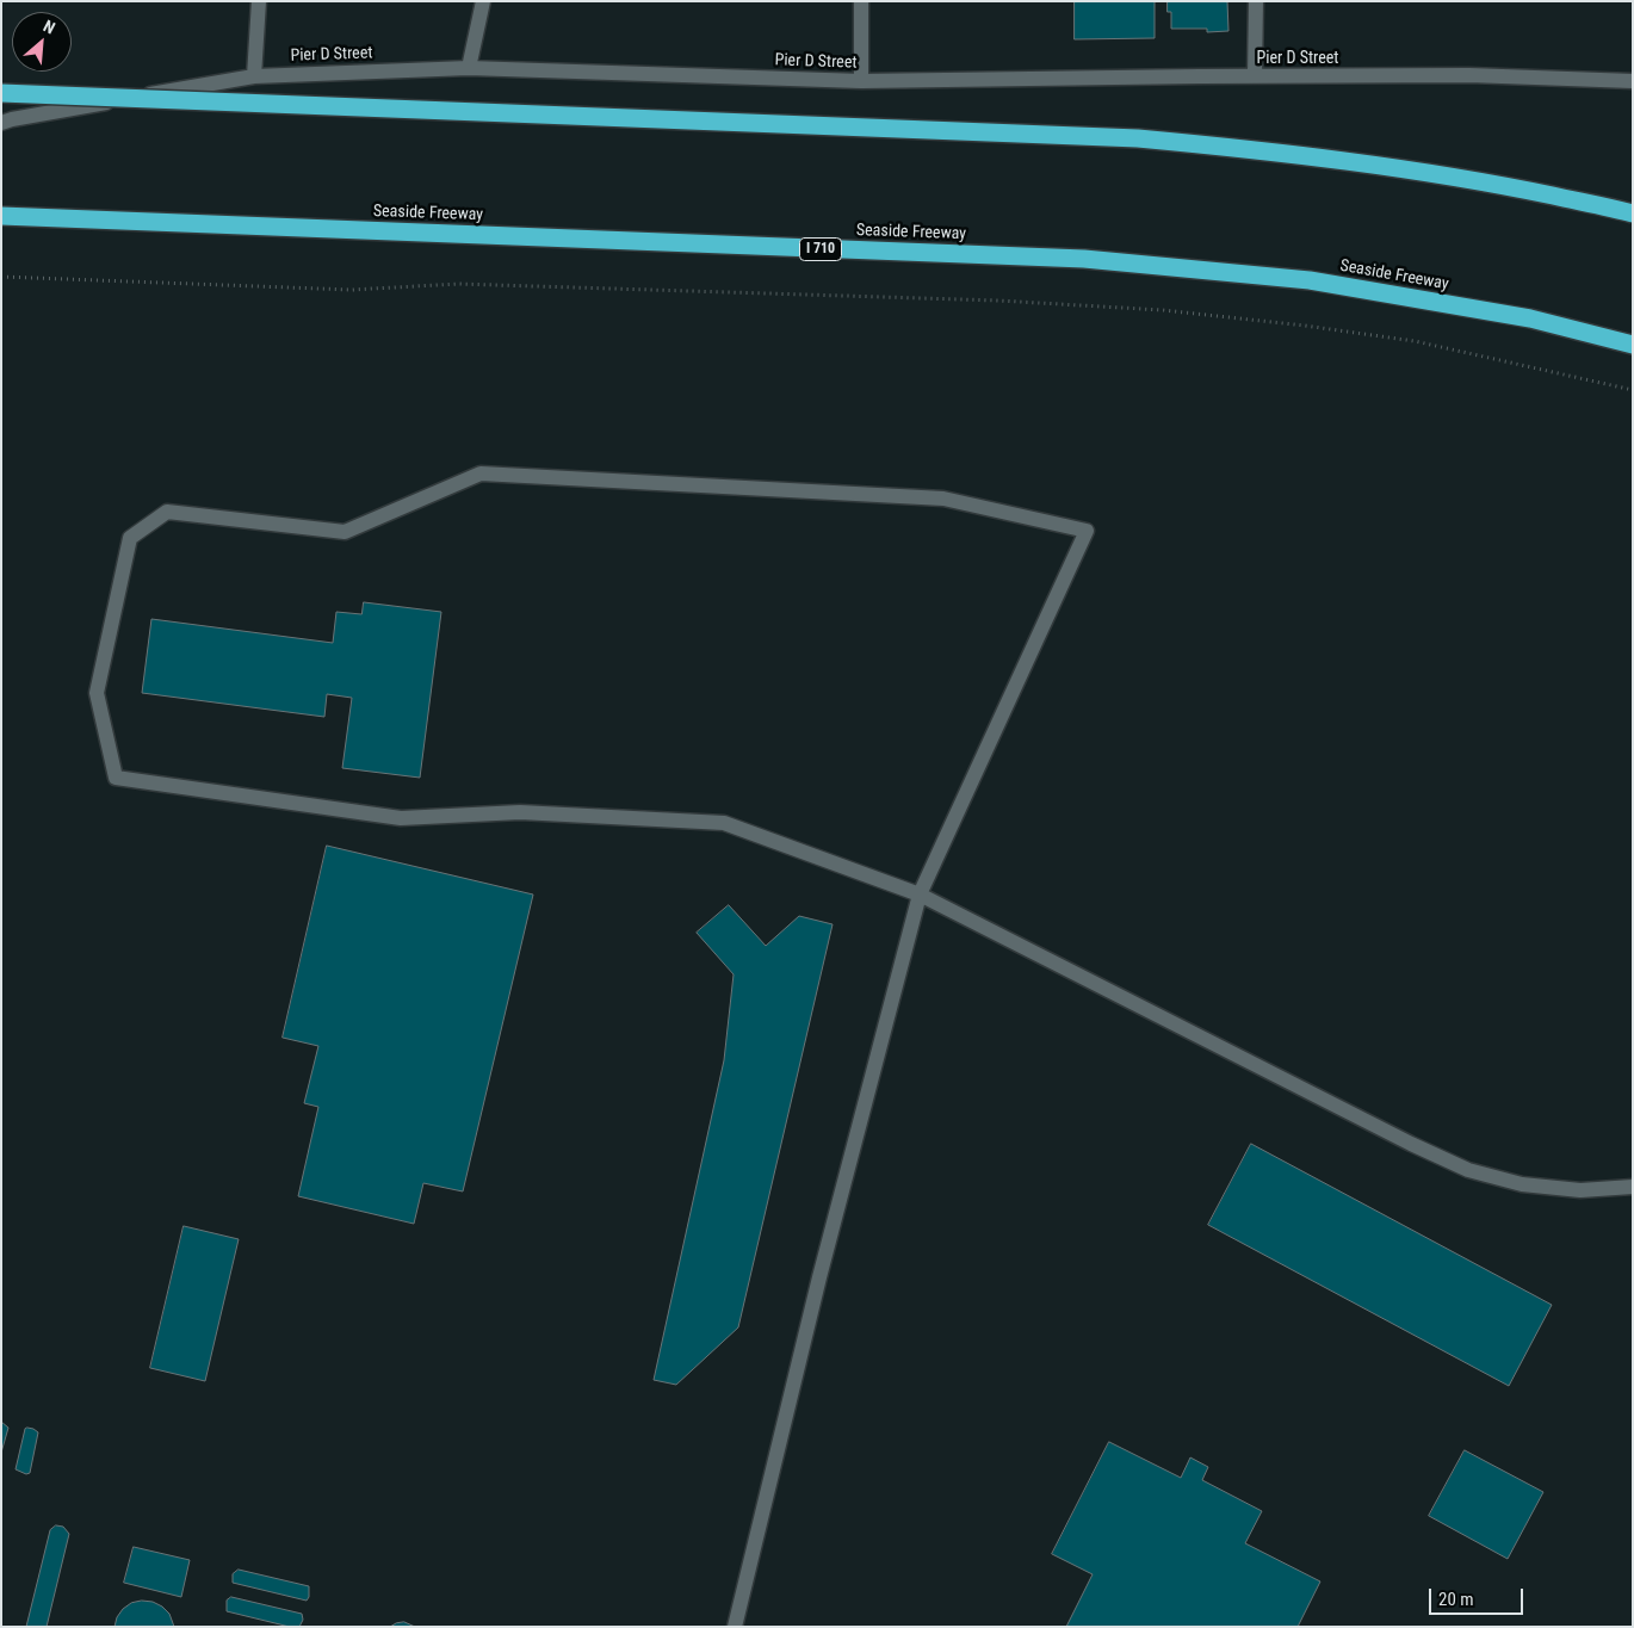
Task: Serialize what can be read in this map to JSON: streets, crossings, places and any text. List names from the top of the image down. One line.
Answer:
{"streets":{"highway":["Seaside Freeway","I 710"],"street":["Pier D Street"]},"scale_bar":"20 m","north":"top right"}
